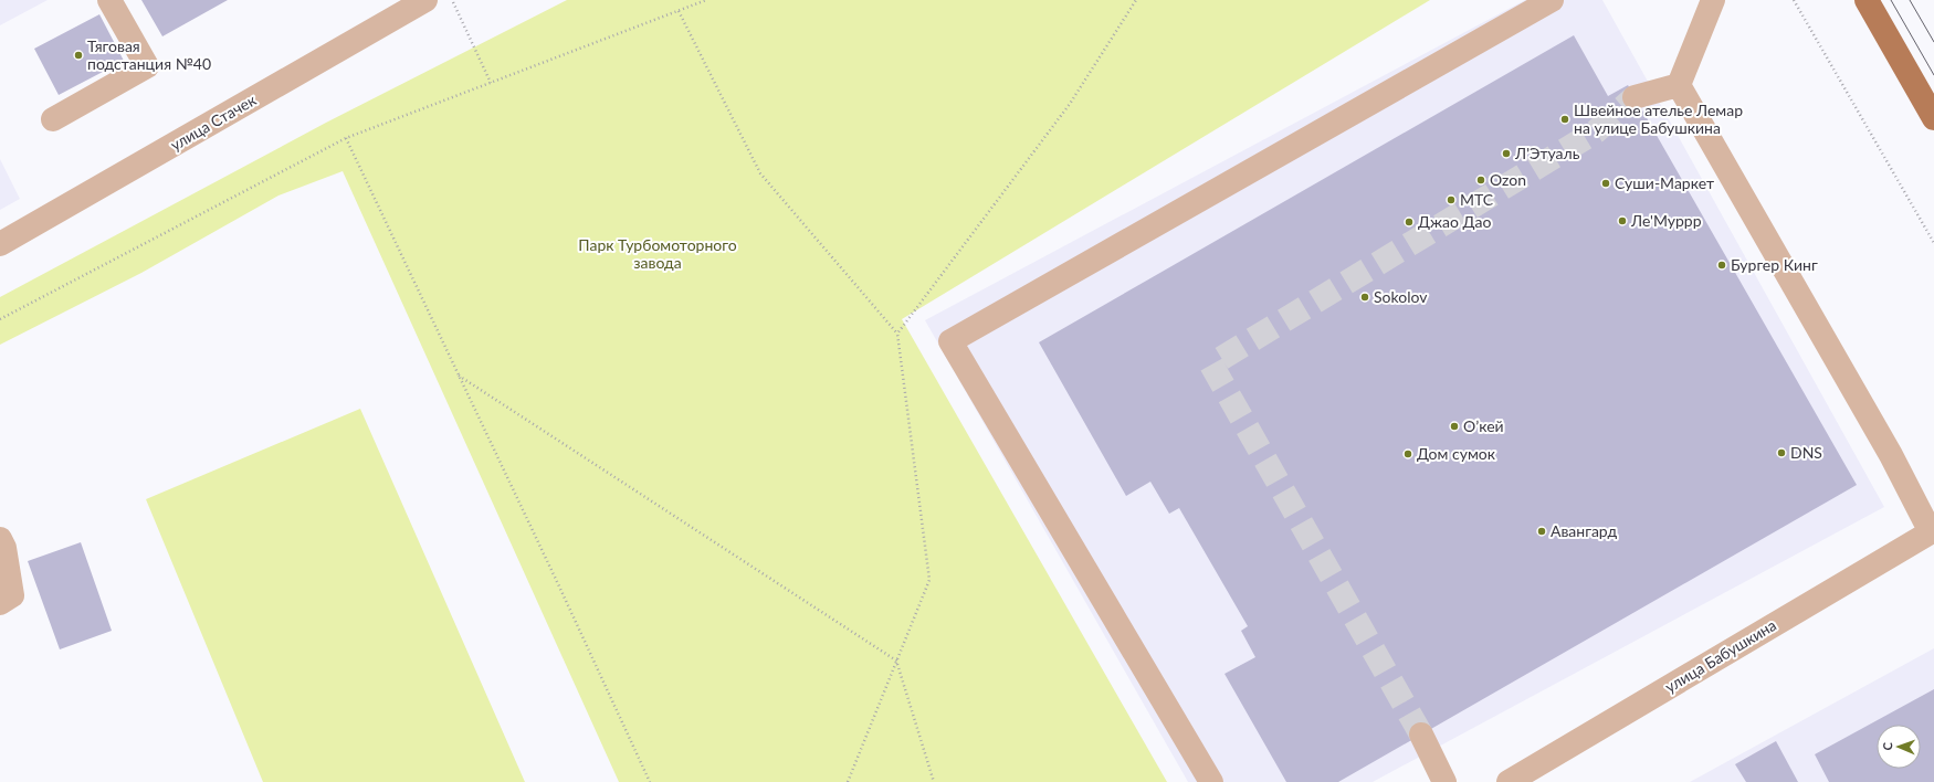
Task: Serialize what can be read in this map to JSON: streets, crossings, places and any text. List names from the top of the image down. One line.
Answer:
{"streets":{"street":["улица Стачек","улица Бабушкина"]},"parks":["Парк Турбомоторного завода"],"places":["Тяговая подстанция №40","Швейное ателье Лемар на улице Бабушкина","Л'Этуаль","Ozon","Суши-Маркет","МТС","Ле'Муррр","Джао Дао","Бургер Кинг","Sokolov","О’кей","DNS","Дом сумок","Авангард"],"north":"left"}
